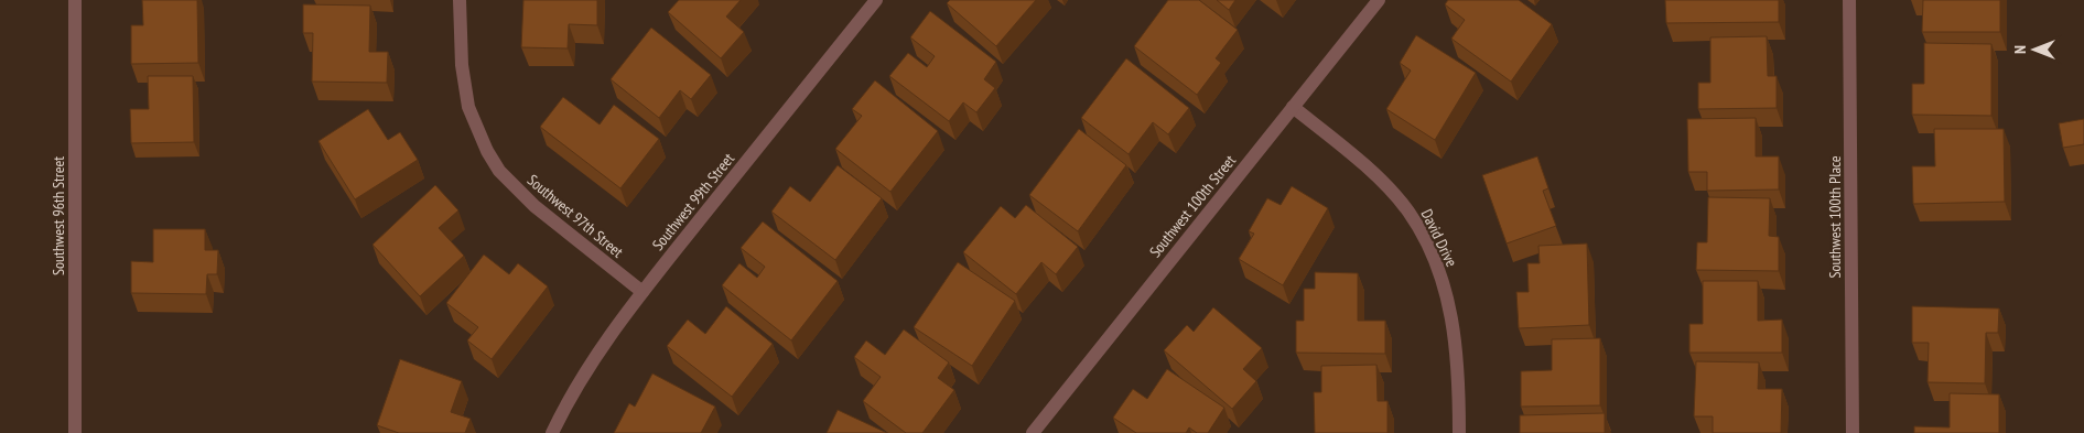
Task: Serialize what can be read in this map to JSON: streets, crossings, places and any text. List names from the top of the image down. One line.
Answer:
{"streets":{"street":["Southwest 99th Street","Southwest 100th Street","Southwest 96th Street","Southwest 97th Street","Southwest 100th Place","David Drive"]},"crossings":[["Southwest 99th Street","Southwest 97th Street"],["Southwest 100th Street","David Drive"]],"north":"left"}
